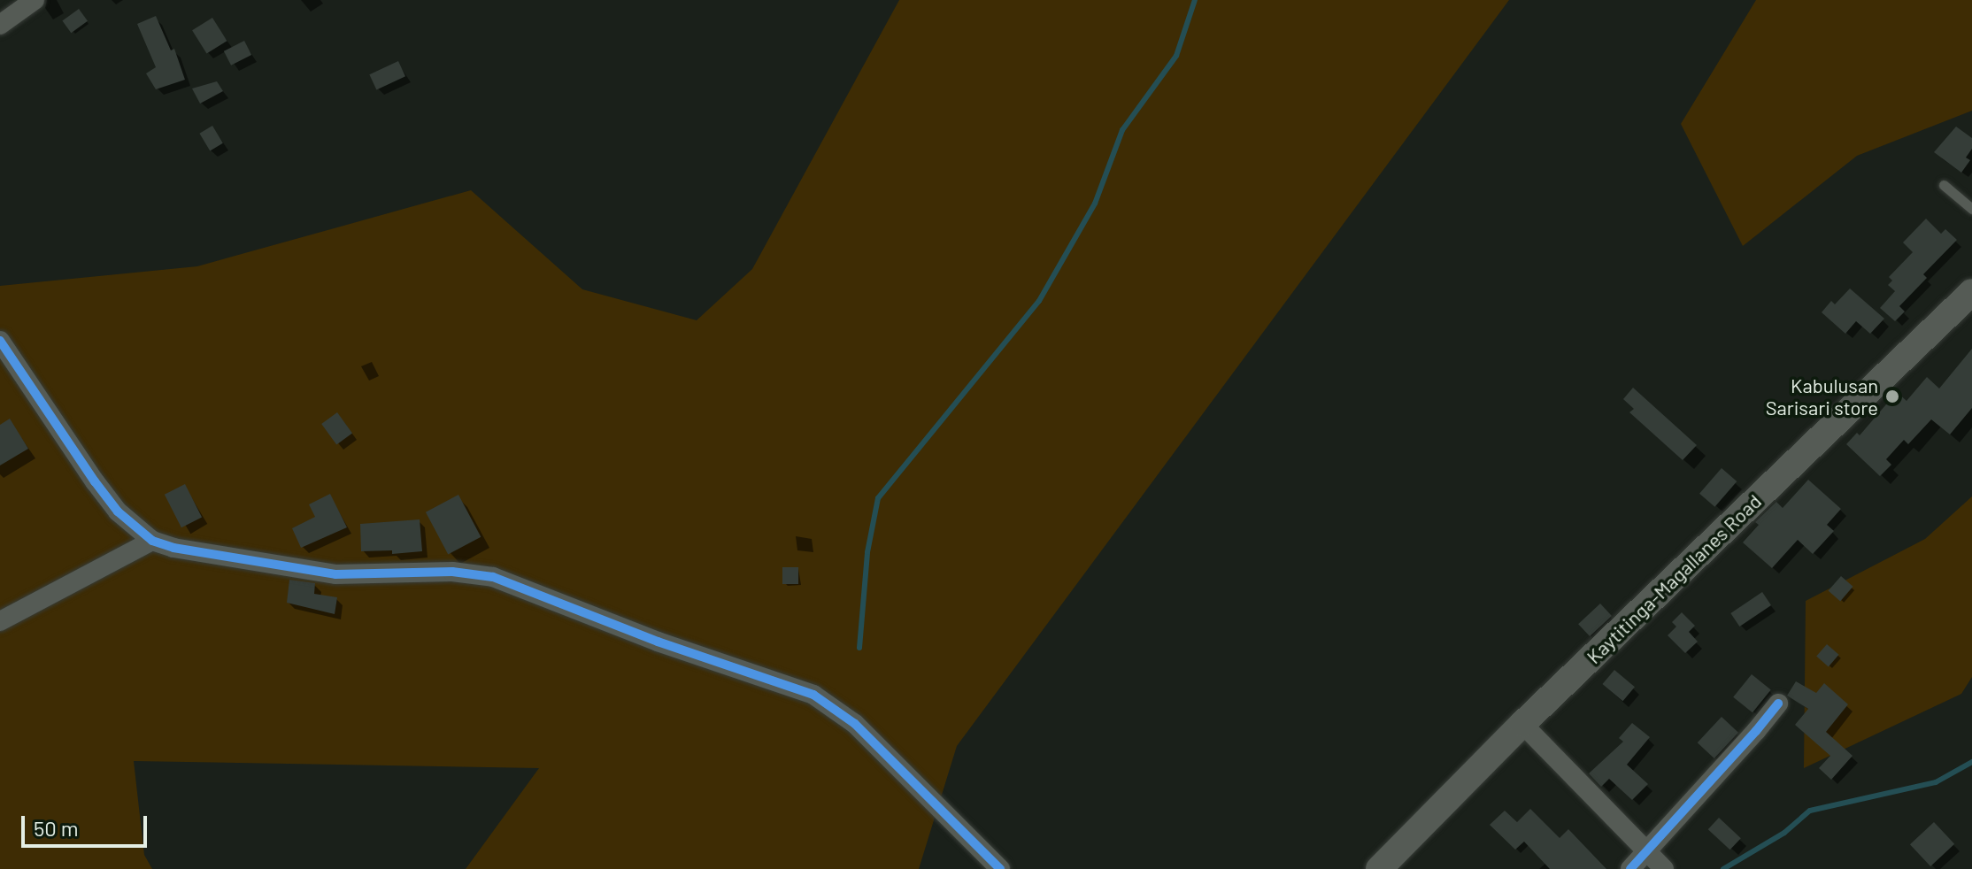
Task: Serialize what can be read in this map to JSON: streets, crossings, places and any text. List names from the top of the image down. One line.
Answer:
{"streets":{"main road":["Kaytitinga-Magallanes Road"]},"places":["Kabulusan Sarisari store"],"scale_bar":"50 m"}
